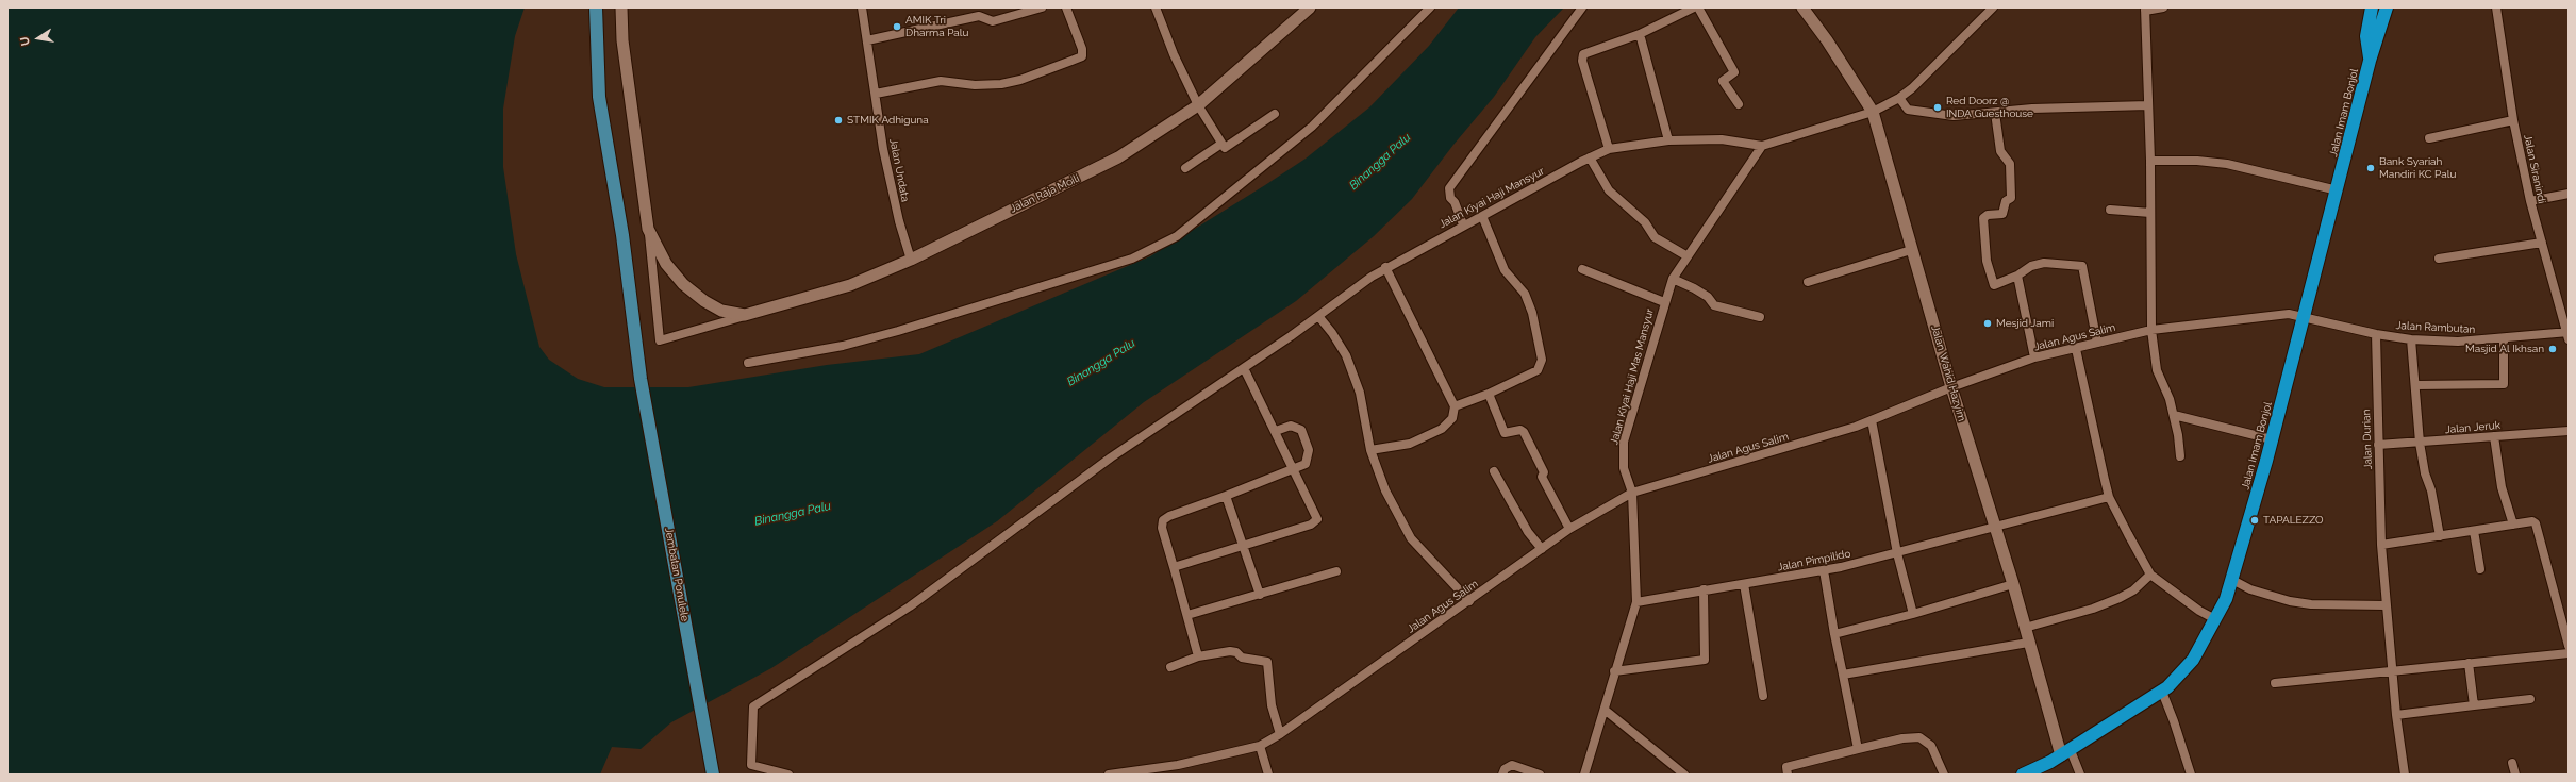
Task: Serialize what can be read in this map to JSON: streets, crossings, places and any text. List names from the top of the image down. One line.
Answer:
{"streets":{"highway":["Jalan Imam Bonjol"],"main road":["Jembatan Ponulele"],"street":["Jalan Siranindi","Jalan Undata","Jalan Raja Moili","Jalan Kiyai Haji Mansyur","Jalan Rambutan","Jalan Agus Salim","Jalan Wahid Hazyim","Jalan Kiyai Haji Mas Mansyur","Jalan Jeruk","Jalan Durian","Jalan Pimpilido"]},"crossings":[["Jalan Imam Bonjol","Jalan Rambutan"],["Jalan Imam Bonjol","Jalan Agus Salim"],["Jalan Imam Bonjol","Jalan Wahid Hazyim"],["Jalan Siranindi","Jalan Rambutan"],["Jalan Undata","Jalan Raja Moili"],["Jalan Kiyai Haji Mansyur","Jalan Kiyai Haji Mas Mansyur"],["Jalan Rambutan","Jalan Agus Salim"],["Jalan Rambutan","Jalan Durian"],["Jalan Agus Salim","Jalan Wahid Hazyim"],["Jalan Agus Salim","Jalan Kiyai Haji Mas Mansyur"],["Jalan Wahid Hazyim","Jalan Pimpilido"],["Jalan Kiyai Haji Mas Mansyur","Jalan Pimpilido"],["Jalan Jeruk","Jalan Durian"]],"water":["Binangga Palu"],"places":["AMIK Tri Dharma Palu","Red Doorz @ INDA Guesthouse","STMIK Adhiguna","Bank Syariah Mandiri KC Palu","Mesjid Jami","Masjid Al Ikhsan","TAPALEZZO"],"north":"left"}
